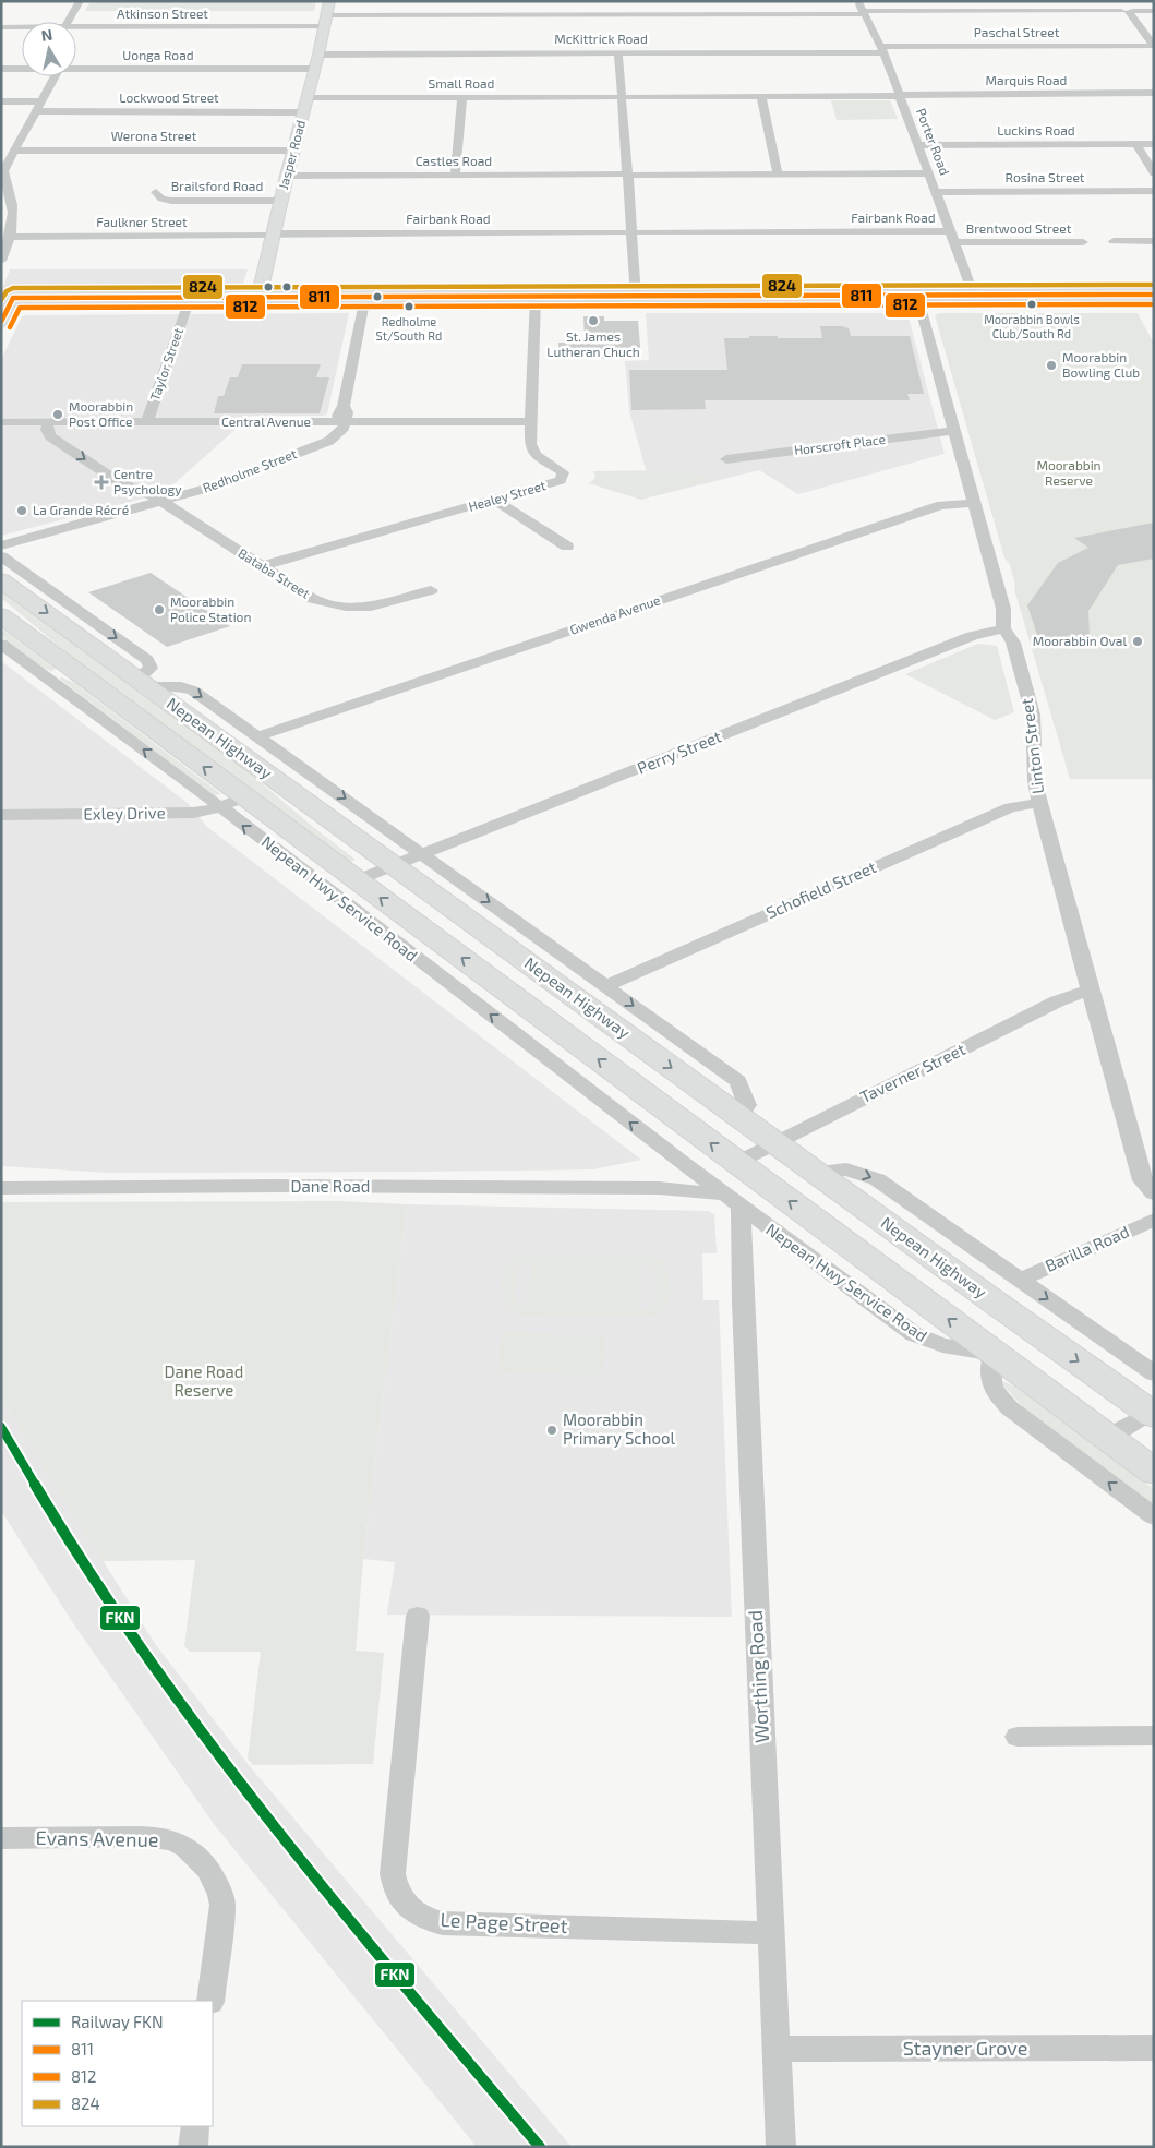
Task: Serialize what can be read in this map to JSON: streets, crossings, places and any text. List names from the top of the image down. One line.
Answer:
{"streets":{"highway":["Nepean Highway"],"main road":["Jasper Road"],"street":["Atkinson Street","Paschal Street","McKittrick Road","Uonga Road","Marquis Road","Small Road","Lockwood Street","Luckins Road","Werona Street","Porter Road","Castles Road","Rosina Street","Brailsford Road","Fairbank Road","Faulkner Street","Brentwood Street","Taylor Street","Central Avenue","Horscroft Place","Redholme Street","Healey Street","Bataba Street","Gwenda Avenue","Linton Street","Perry Street","Exley Drive","Schofield Street","Nepean Hwy Service Road","Taverner Street","Dane Road","Barilla Road","Worthing Road","Evans Avenue","Le Page Street","Stayner Grove"]},"crossings":[["Atkinson Street","Porter Road"],["Atkinson Street","Jasper Road"],["Paschal Street","McKittrick Road"],["Paschal Street","Porter Road"],["McKittrick Road","Porter Road"],["McKittrick Road","Jasper Road"],["Uonga Road","Jasper Road"],["Marquis Road","Small Road"],["Marquis Road","Porter Road"],["Small Road","Porter Road"],["Small Road","Jasper Road"],["Lockwood Street","Jasper Road"],["Luckins Road","Porter Road"],["Werona Street","Jasper Road"],["Porter Road","Castles Road"],["Porter Road","Rosina Street"],["Porter Road","Fairbank Road"],["Porter Road","Brentwood Street"],["Jasper Road","Castles Road"],["Jasper Road","Brailsford Road"],["Jasper Road","Fairbank Road"],["Jasper Road","Faulkner Street"],["Fairbank Road","Faulkner Street"],["Fairbank Road","Brentwood Street"],["Taylor Street","Central Avenue"],["Central Avenue","Redholme Street"],["Central Avenue","Healey Street"],["Central Avenue","Bataba Street"],["Horscroft Place","Linton Street"],["Redholme Street","Bataba Street"],["Healey Street","Bataba Street"],["Gwenda Avenue","Linton Street"],["Nepean Highway","Perry Street"],["Nepean Highway","Exley Drive"],["Nepean Highway","Nepean Hwy Service Road"],["Nepean Highway","Taverner Street"],["Linton Street","Perry Street"],["Linton Street","Schofield Street"],["Linton Street","Taverner Street"],["Exley Drive","Nepean Hwy Service Road"],["Nepean Hwy Service Road","Dane Road"],["Nepean Hwy Service Road","Worthing Road"],["Dane Road","Worthing Road"],["Worthing Road","Le Page Street"],["Worthing Road","Stayner Grove"]],"parks":["Moorabbin Reserve","Dane Road Reserve"],"places":{"other":["Moorabbin Bowls Club/South Rd","Redholme St/South Rd","St. James Lutheran Chuch","Moorabbin Bowling Club","Moorabbin Post Office","La Grande Récré","Moorabbin Police Station","Moorabbin Oval","Moorabbin Primary School"],"health":["Centre Psychology"]},"lines":["transit line 824","transit line 811","transit line 812","rail line FKN"],"legend":["Railway FKN","811","812","824"],"north":"top"}
